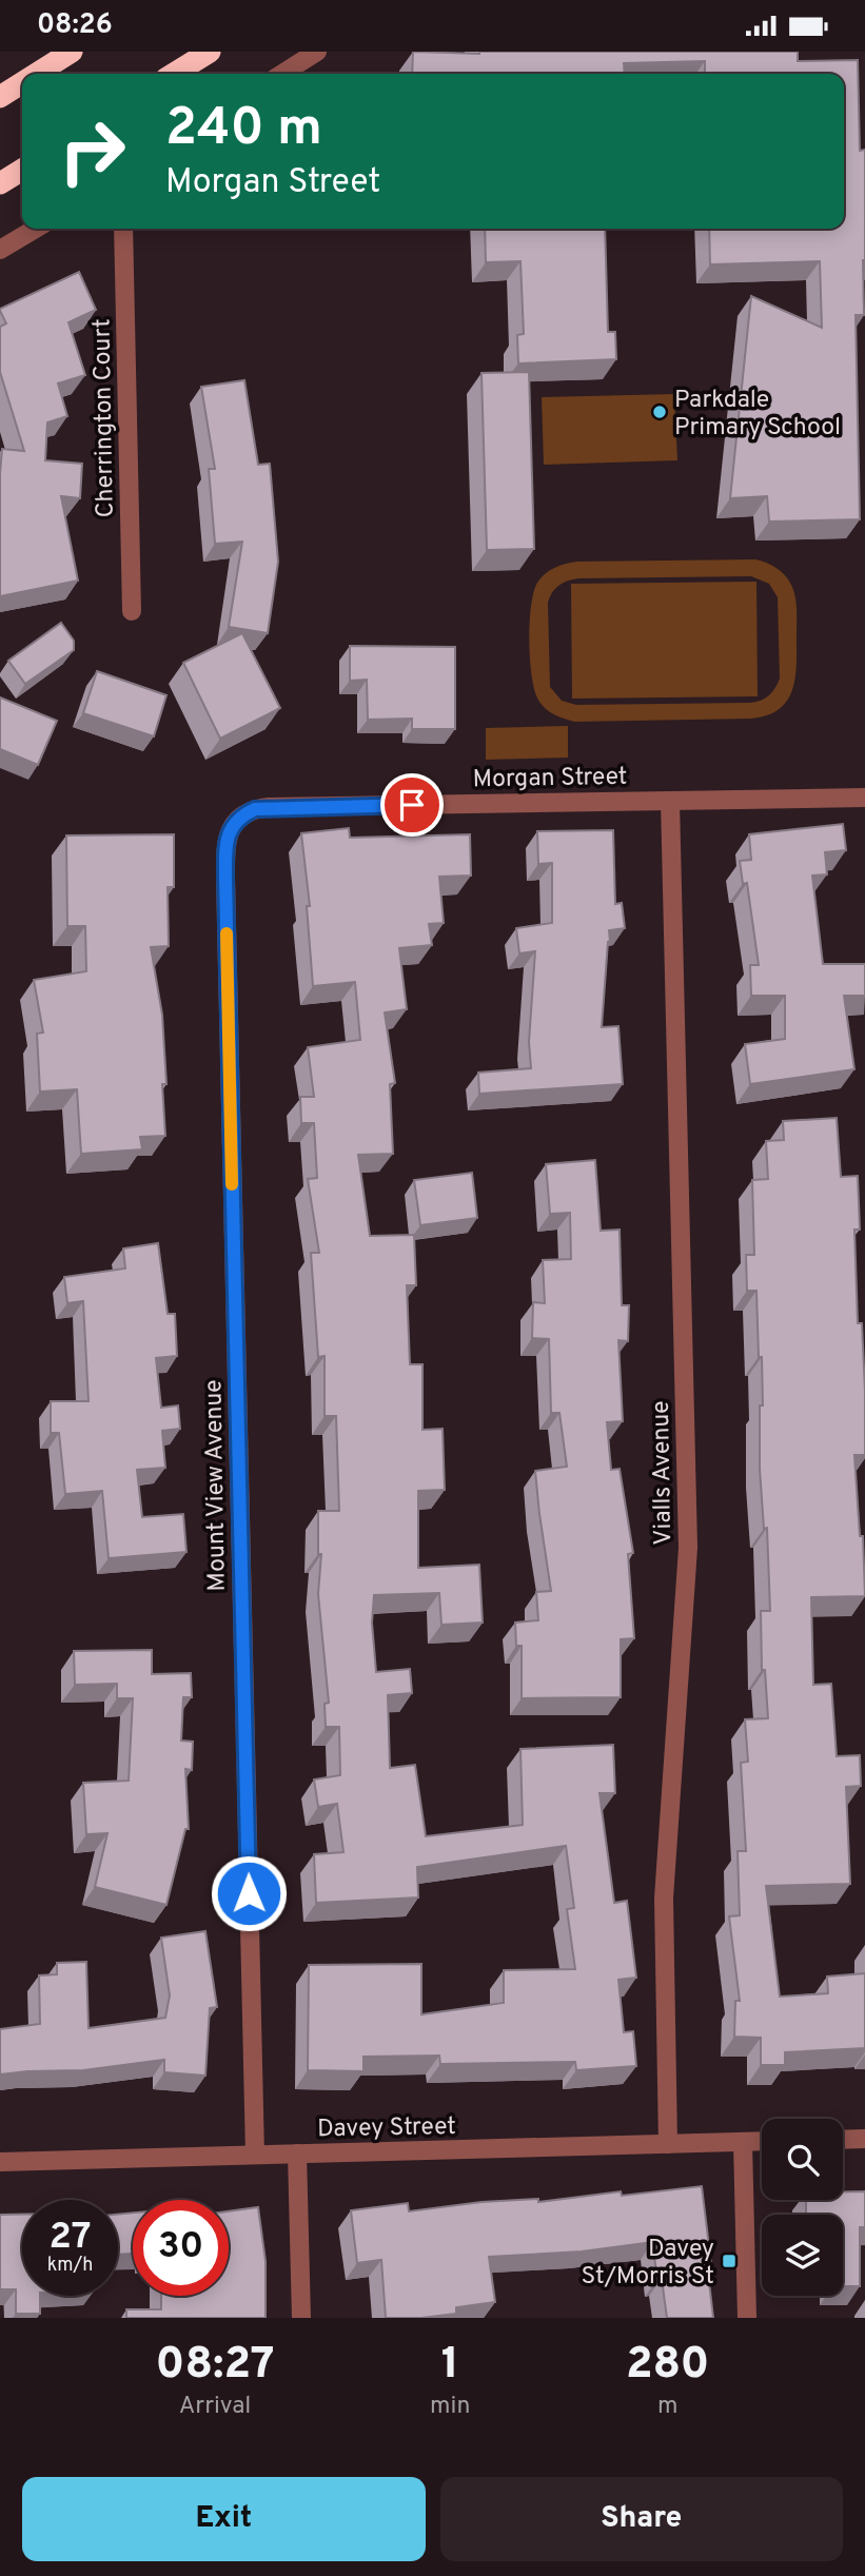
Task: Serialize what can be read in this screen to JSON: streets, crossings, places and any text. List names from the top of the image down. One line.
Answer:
{"streets":{"street":["Cherrington Court","Morgan Street","Vialls Avenue","Mount View Avenue","Davey Street"]},"crossings":[["Morgan Street","Vialls Avenue"],["Morgan Street","Mount View Avenue"],["Vialls Avenue","Davey Street"],["Mount View Avenue","Davey Street"]],"places":{"other":["Parkdale Primary School"],"transit":["Davey St/Morris St"]},"page":{"status":"08:26","turn":["240 m","Morgan Street"],"speed":"27 km/h","limit":"30","eta":["08:27","Arrival","1","min","280","m"],"buttons":["Exit","Share"]}}
